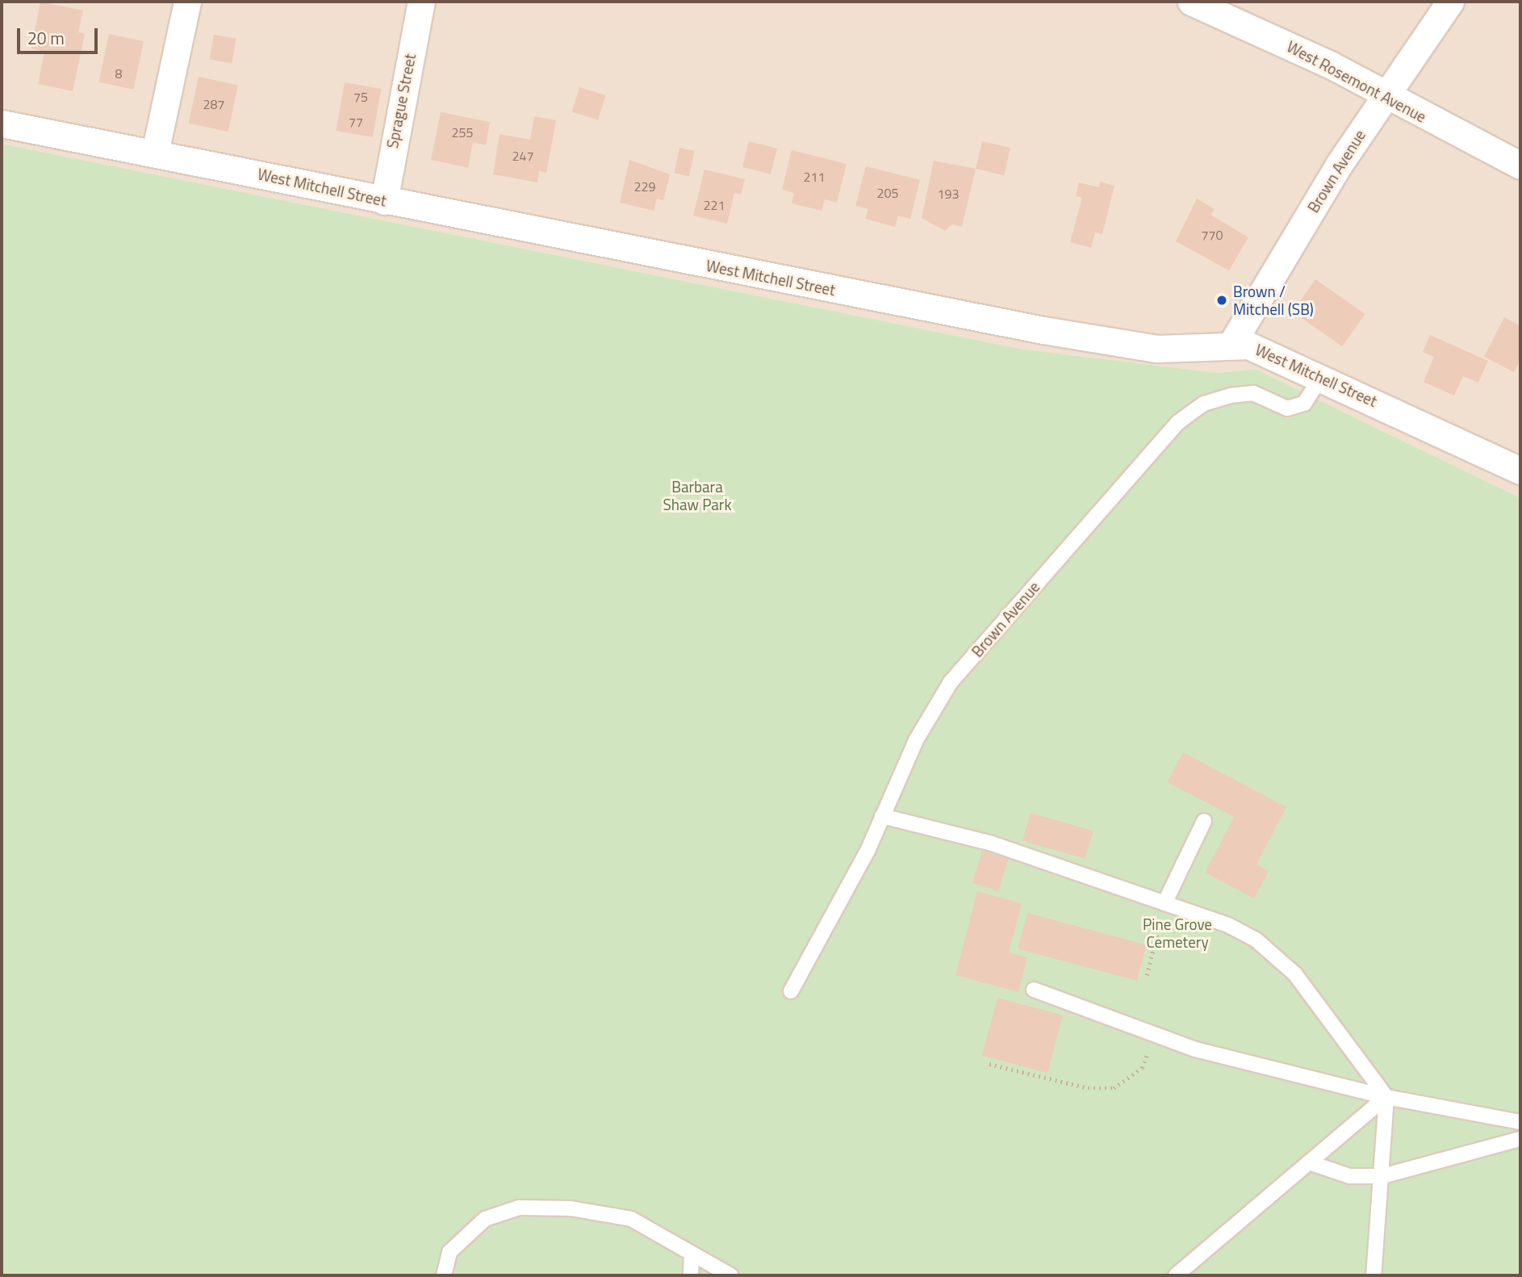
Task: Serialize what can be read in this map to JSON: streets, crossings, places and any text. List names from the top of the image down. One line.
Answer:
{"streets":{"street":["West Rosemont Avenue","Sprague Street","Brown Avenue","West Mitchell Street"]},"crossings":[["West Rosemont Avenue","Brown Avenue"],["Sprague Street","West Mitchell Street"],["Brown Avenue","West Mitchell Street"]],"parks":["Barbara Shaw Park","Pine Grove Cemetery"],"places":["Brown / Mitchell (SB)"],"house_numbers":["8","75","287","77","255","247","211","229","205","193","221","770"],"scale_bar":"20 m"}
